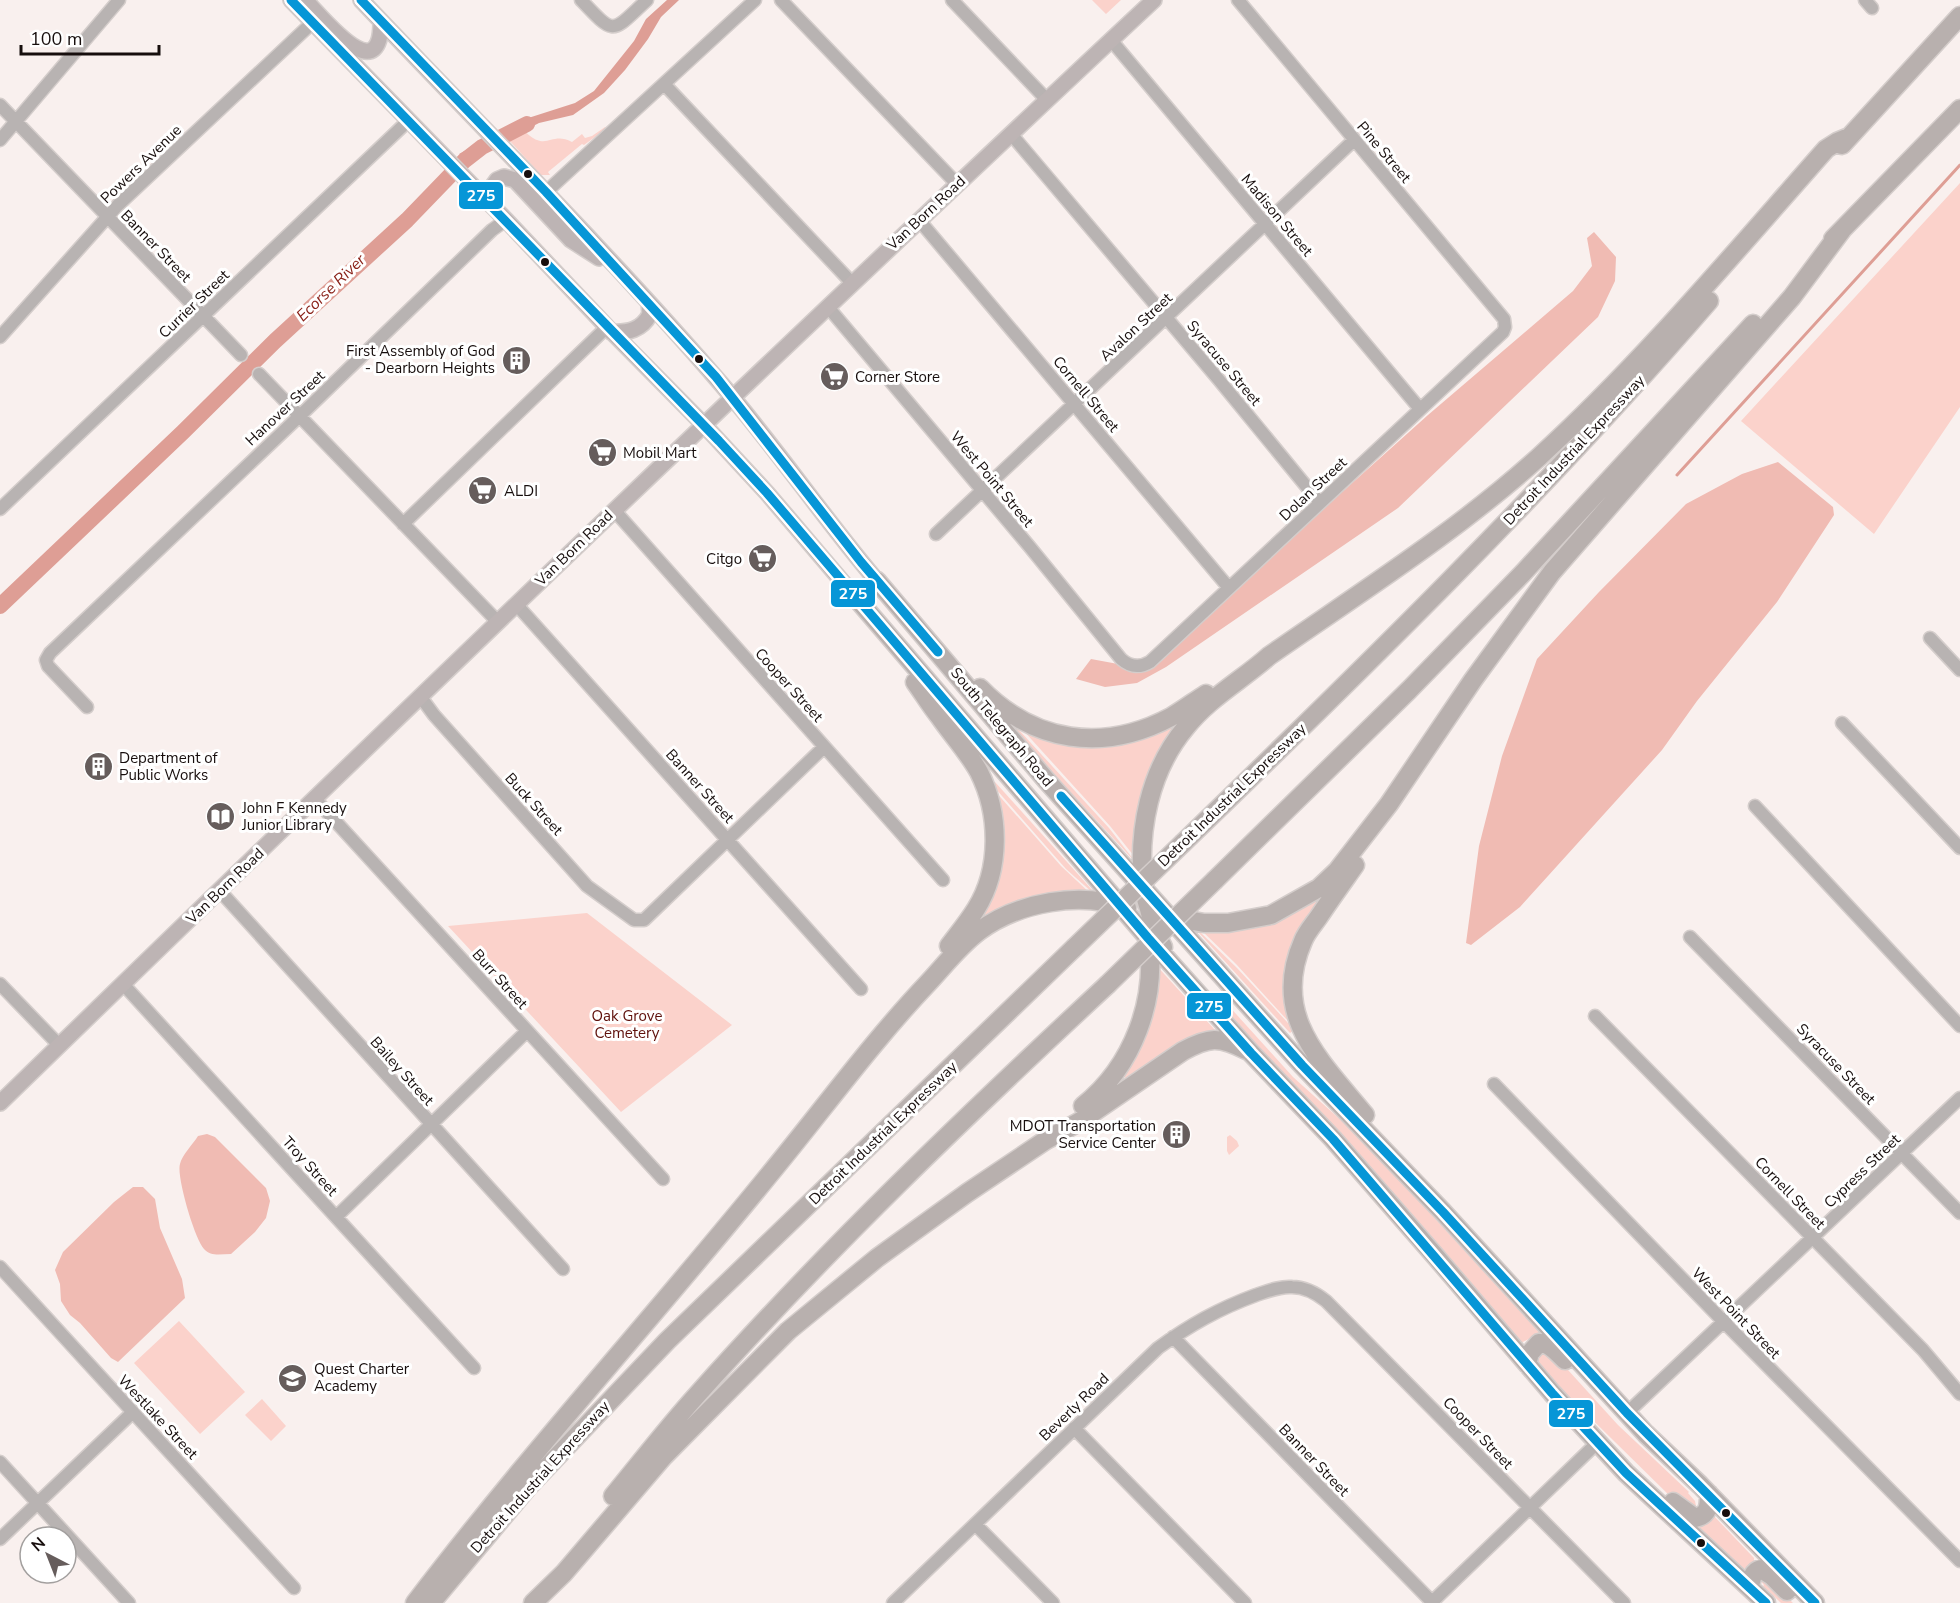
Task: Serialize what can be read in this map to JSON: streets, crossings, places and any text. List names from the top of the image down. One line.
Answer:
{"streets":{"highway":["Detroit Industrial Expressway","South Telegraph Road"],"main road":["Van Born Road"],"street":["Pine Street","Powers Avenue","Madison Street","Banner Street","Currier Street","Avalon Street","Syracuse Street","Cornell Street","Hanover Street","West Point Street","Dolan Street","Cooper Street","Buck Street","Burr Street","Bailey Street","Troy Street","Cypress Street","Beverly Road","Westlake Street"]},"crossings":[["Pine Street","Avalon Street"],["Pine Street","Dolan Street"],["Powers Avenue","Banner Street"],["Powers Avenue","South Telegraph Road"],["Van Born Road","Madison Street"],["Van Born Road","Banner Street"],["Van Born Road","Syracuse Street"],["Van Born Road","Cornell Street"],["Van Born Road","West Point Street"],["Van Born Road","Cooper Street"],["Van Born Road","South Telegraph Road"],["Van Born Road","Buck Street"],["Van Born Road","Burr Street"],["Van Born Road","Bailey Street"],["Van Born Road","Troy Street"],["Madison Street","Avalon Street"],["Madison Street","Dolan Street"],["Banner Street","Currier Street"],["Banner Street","Buck Street"],["Banner Street","Beverly Road"],["Currier Street","South Telegraph Road"],["Avalon Street","Syracuse Street"],["Avalon Street","Cornell Street"],["Avalon Street","West Point Street"],["Syracuse Street","Dolan Street"],["Syracuse Street","Cypress Street"],["Cornell Street","Dolan Street"],["Cornell Street","Cypress Street"],["Hanover Street","South Telegraph Road"],["West Point Street","Dolan Street"],["West Point Street","Cypress Street"],["Cooper Street","Beverly Road"]],"water":["Ecorse River"],"parks":["Oak Grove Cemetery"],"places":{"building":["First Assembly of God - Dearborn Heights","Department of Public Works","MDOT Transportation Service Center"],"supermarket":["Corner Store","Mobil Mart","ALDI","Citgo"],"library":["John F Kennedy Junior Library"],"school or university":["Quest Charter Academy"]},"lines":["transit line 275"],"scale_bar":"100 m","north":"top left"}
